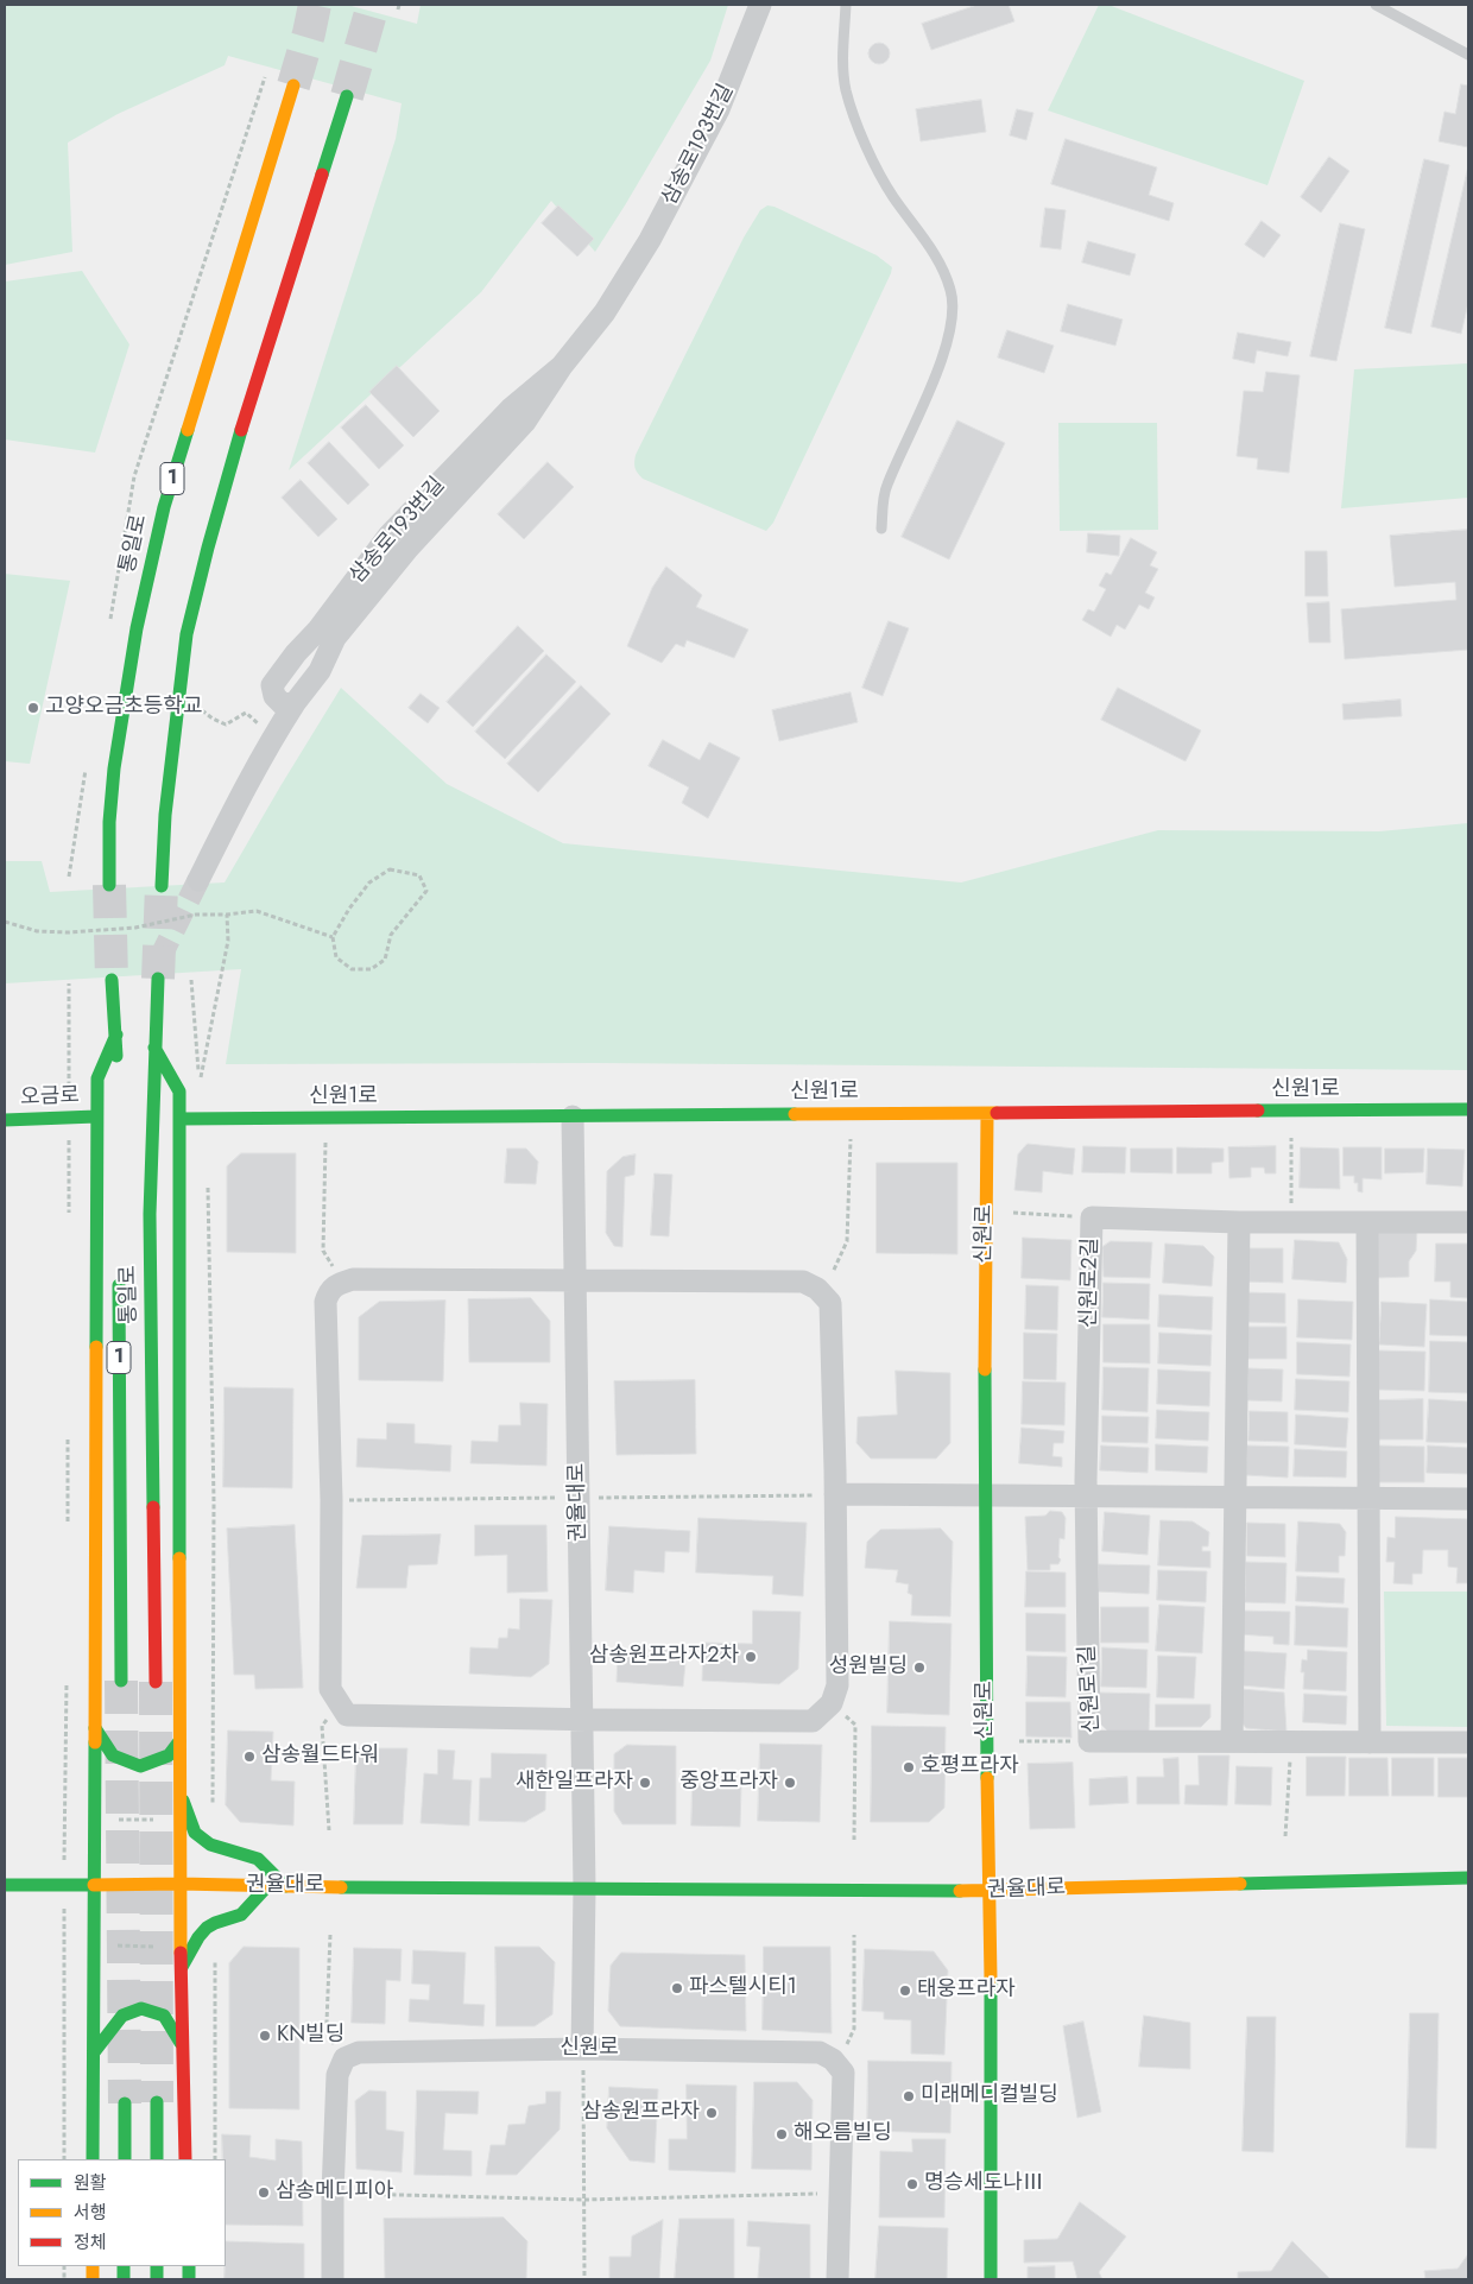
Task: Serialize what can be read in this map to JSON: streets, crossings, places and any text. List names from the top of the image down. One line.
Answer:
{"streets":{"main road":["1","통일로","신원1로","오금로","신원로","권율대로"],"street":["삼송로193번길","신원로2길","신원로1길"]},"crossings":[["신원1로","신원로"],["신원1로","권율대로"],["신원로","권율대로"],["신원로2길","신원로1길"]],"places":["고양오금초등학교","삼송원프라자2차","성원빌딩","삼송월드타워","호평프라자","새한일프라자","중앙프라자","파스텔시티1","태웅프라자","KN빌딩","미래메디컬빌딩","삼송원프라자","해오름빌딩","명승세도나Ⅲ","삼송메디피아"],"legend":["원활","서행","정체"]}
